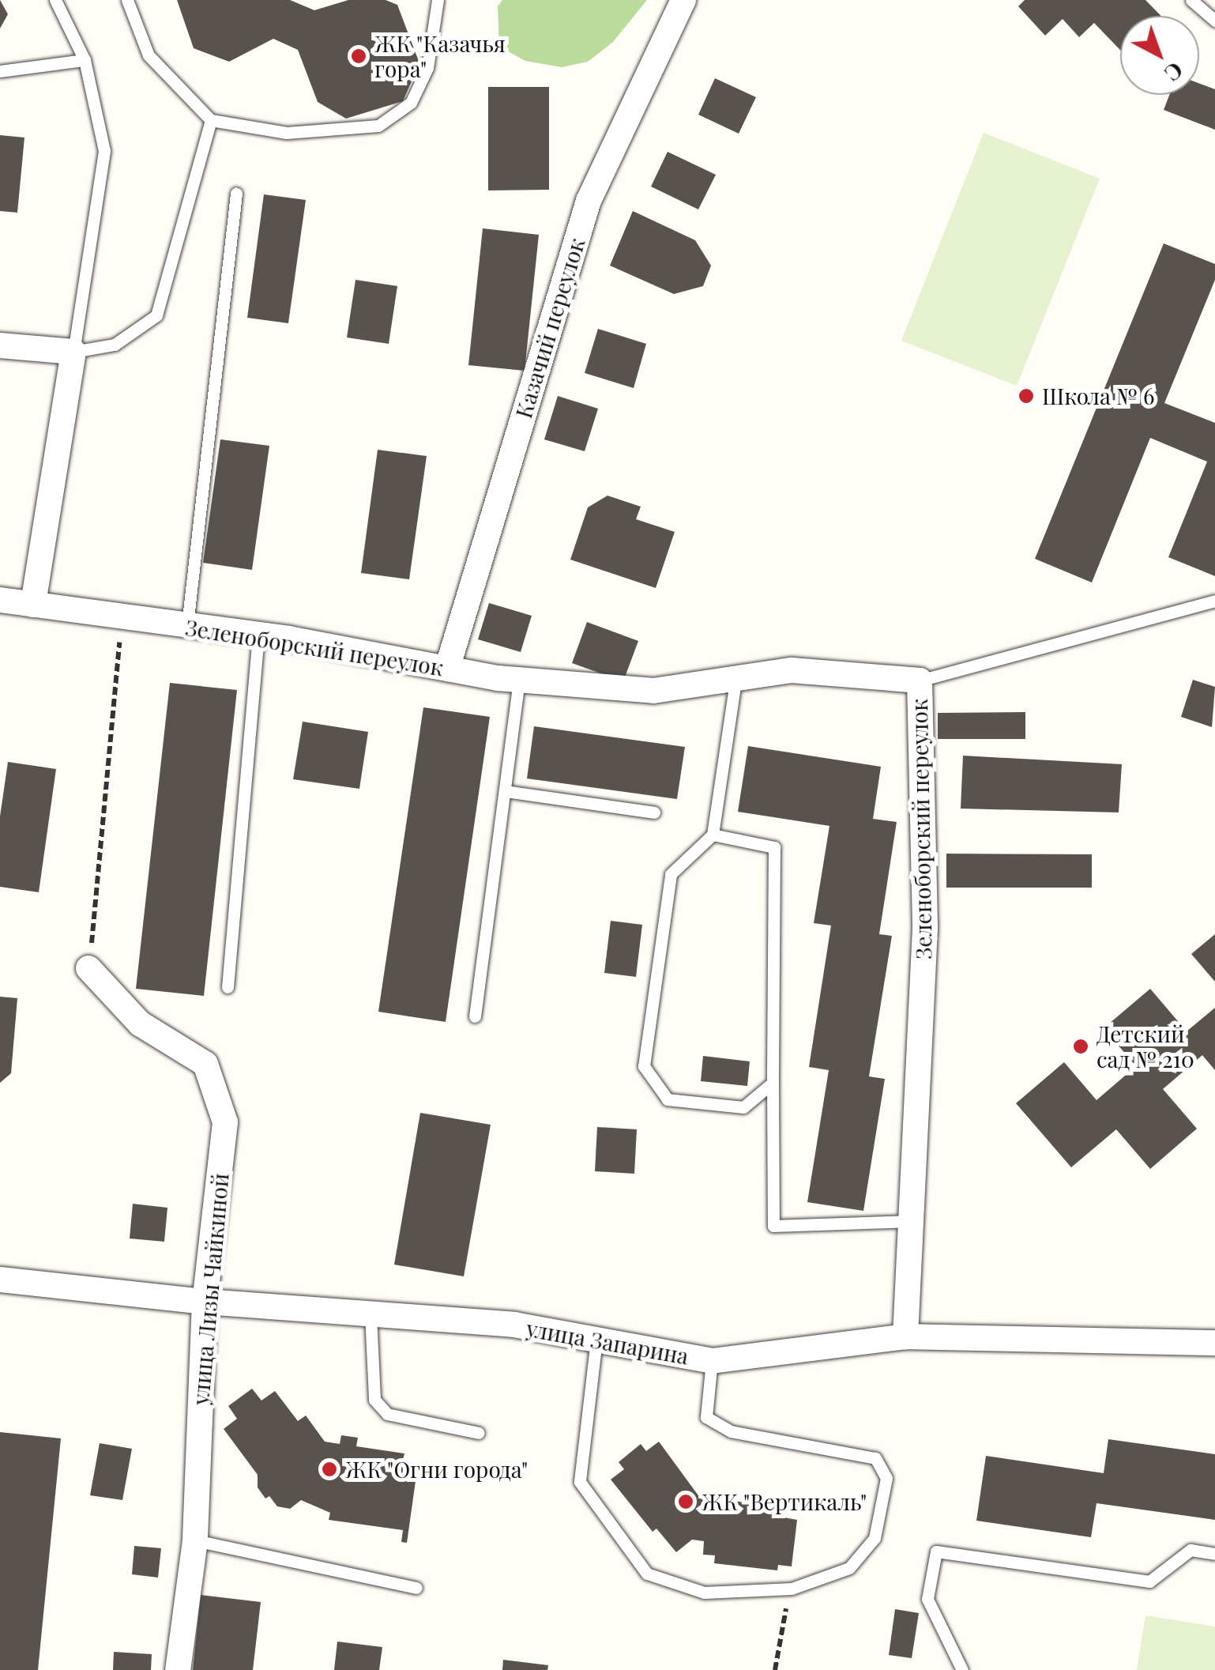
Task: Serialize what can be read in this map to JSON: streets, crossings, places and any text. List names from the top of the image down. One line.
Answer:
{"streets":{"street":["Казачий переулок","Зеленоборский переулок","улица Лизы Чайкиной","улица Запарина"]},"crossings":[["Казачий переулок","Зеленоборский переулок"],["Зеленоборский переулок","улица Запарина"],["улица Лизы Чайкиной","улица Запарина"]],"places":["ЖК \"Казачья гора\"","Школа № 6","Детский сад № 210","ЖК \"Огни города\"","ЖК \"Вертикаль\""],"north":"bottom right"}
